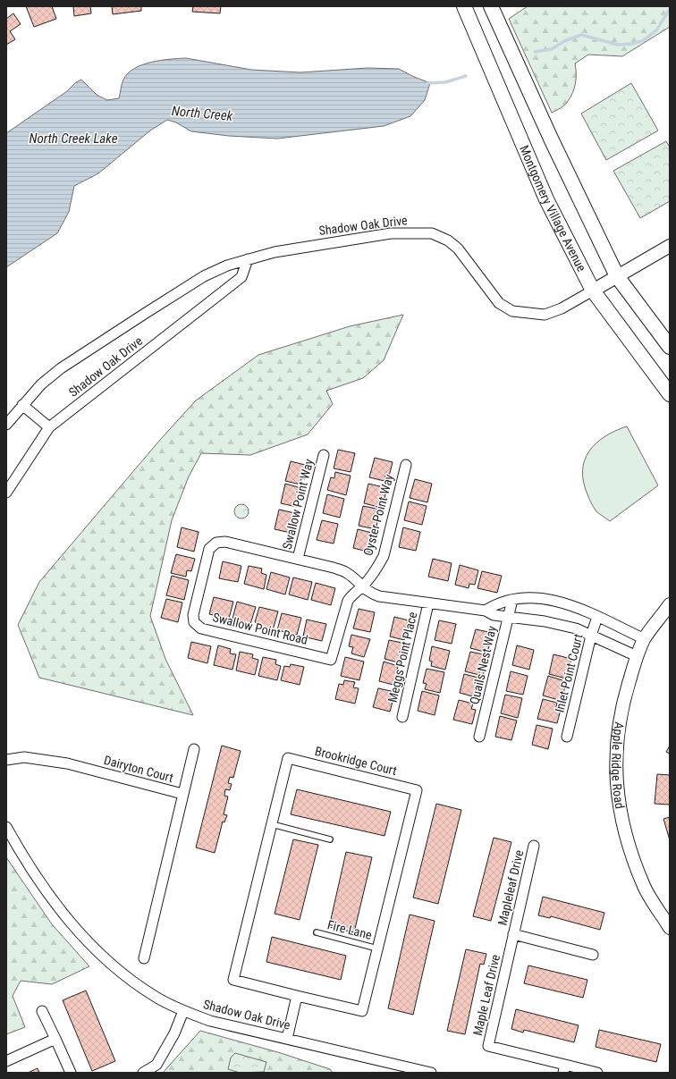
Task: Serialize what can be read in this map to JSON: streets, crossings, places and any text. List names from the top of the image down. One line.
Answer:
{"streets":{"main road":["Montgomery Village Avenue"],"street":["Shadow Oak Drive","Swallow Point Way","Oyster Point Way","Swallow Point Road","Meggs Point Place","Quails Nest Way","Inlet Point Court","Brookridge Court","Apple Ridge Road","Dairyton Court","Mapleleaf Drive","Maple Leaf Drive"],"lane":["Fire Lane"]},"crossings":[["Montgomery Village Avenue","Shadow Oak Drive"],["Swallow Point Way","Swallow Point Road"],["Oyster Point Way","Swallow Point Road"],["Swallow Point Road","Meggs Point Place"],["Swallow Point Road","Quails Nest Way"],["Swallow Point Road","Inlet Point Court"],["Swallow Point Road","Apple Ridge Road"],["Brookridge Court","Fire Lane"],["Mapleleaf Drive","Maple Leaf Drive"]],"water":["North Creek","North Creek Lake"]}
